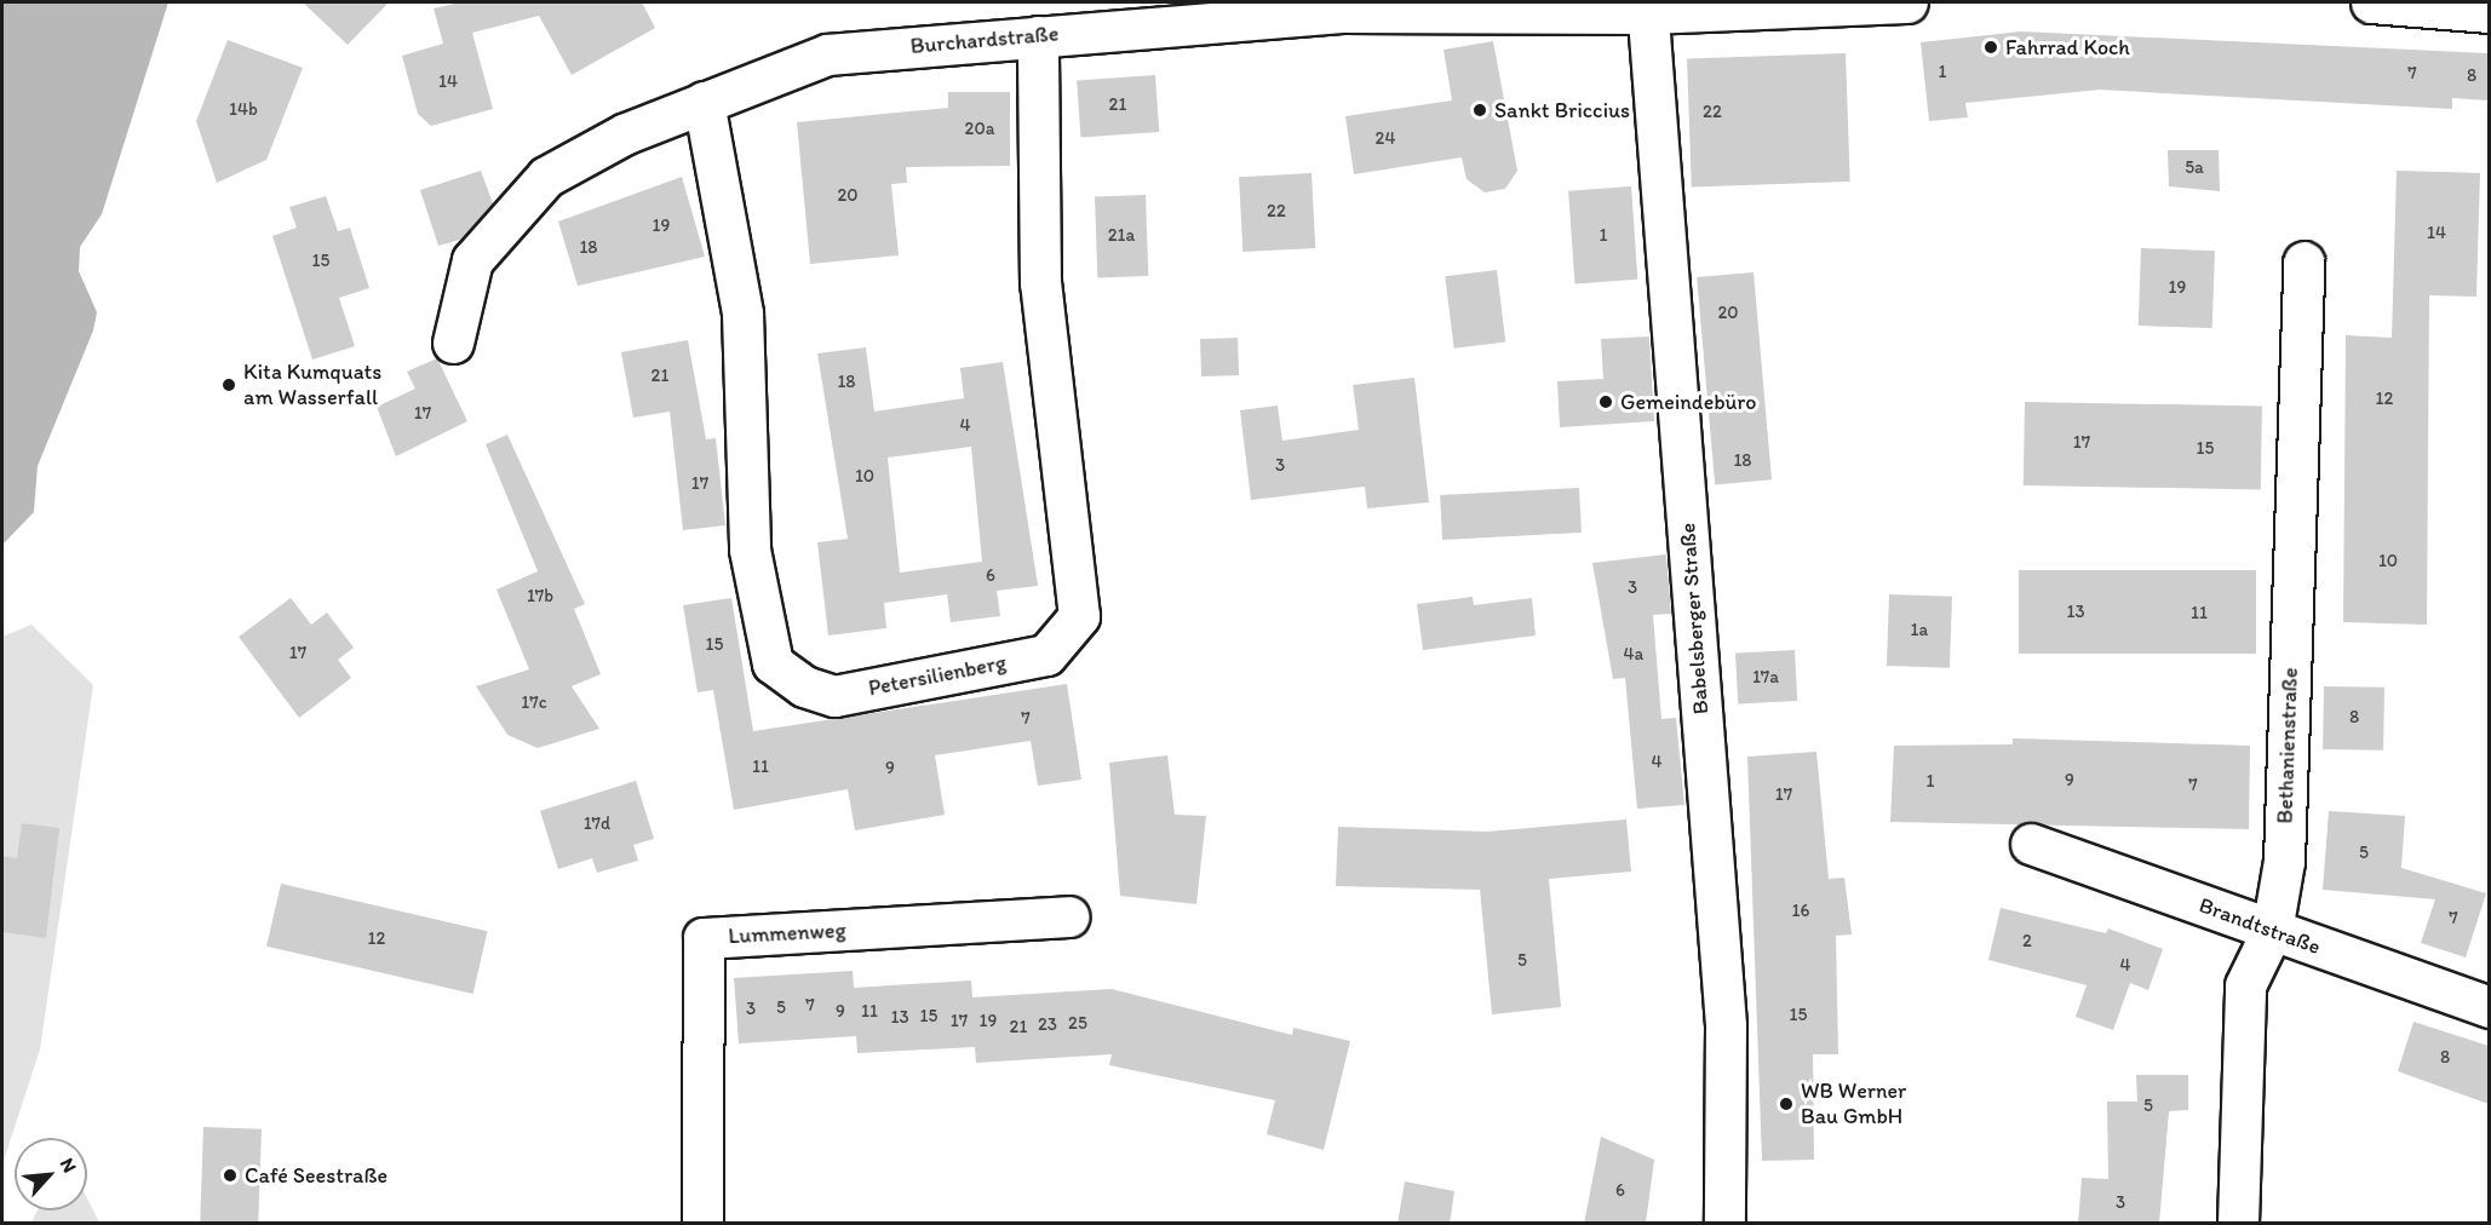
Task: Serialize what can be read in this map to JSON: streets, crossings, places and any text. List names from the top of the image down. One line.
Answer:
{"streets":{"street":["Burchardstraße","Babelsberger Straße","Petersilienberg","Bethanienstraße","Brandtstraße","Lummenweg"]},"crossings":[["Burchardstraße","Babelsberger Straße"],["Burchardstraße","Petersilienberg"],["Bethanienstraße","Brandtstraße"]],"places":["Fahrrad Koch","Sankt Briccius","Kita Kumquats am Wasserfall","Gemeindebüro","WB Werner Bau GmbH","Café Seestraße"],"house_numbers":["1","7","8","14","21","14b","22","20a","24","5a","20","22","19","14","21a","1","18","15","19","20","21","18","12","17","4","17","15","18","3","10","17","10","6","3","17b","13","11","1a","15","17","4a","17a","17c","8","7","4","11","9","9","1","7","17","17d","5","16","7","12","2","5","4","7","5","3","9","11","15","15","13","17","19","25","23","21","8","5","6","3"],"north":"top right"}
